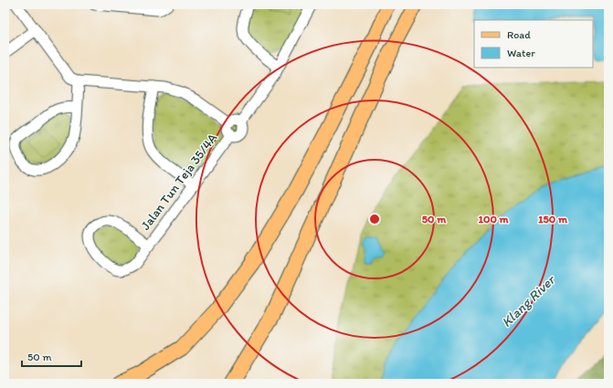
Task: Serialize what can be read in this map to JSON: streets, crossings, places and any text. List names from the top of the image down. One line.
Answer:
{"streets":{"street":["Jalan Tun Teja 35/4A"]},"water":["Klang River"],"legend":["Road","Water"],"scale_bar":"50 m","rings":["50 m","100 m","150 m"]}
